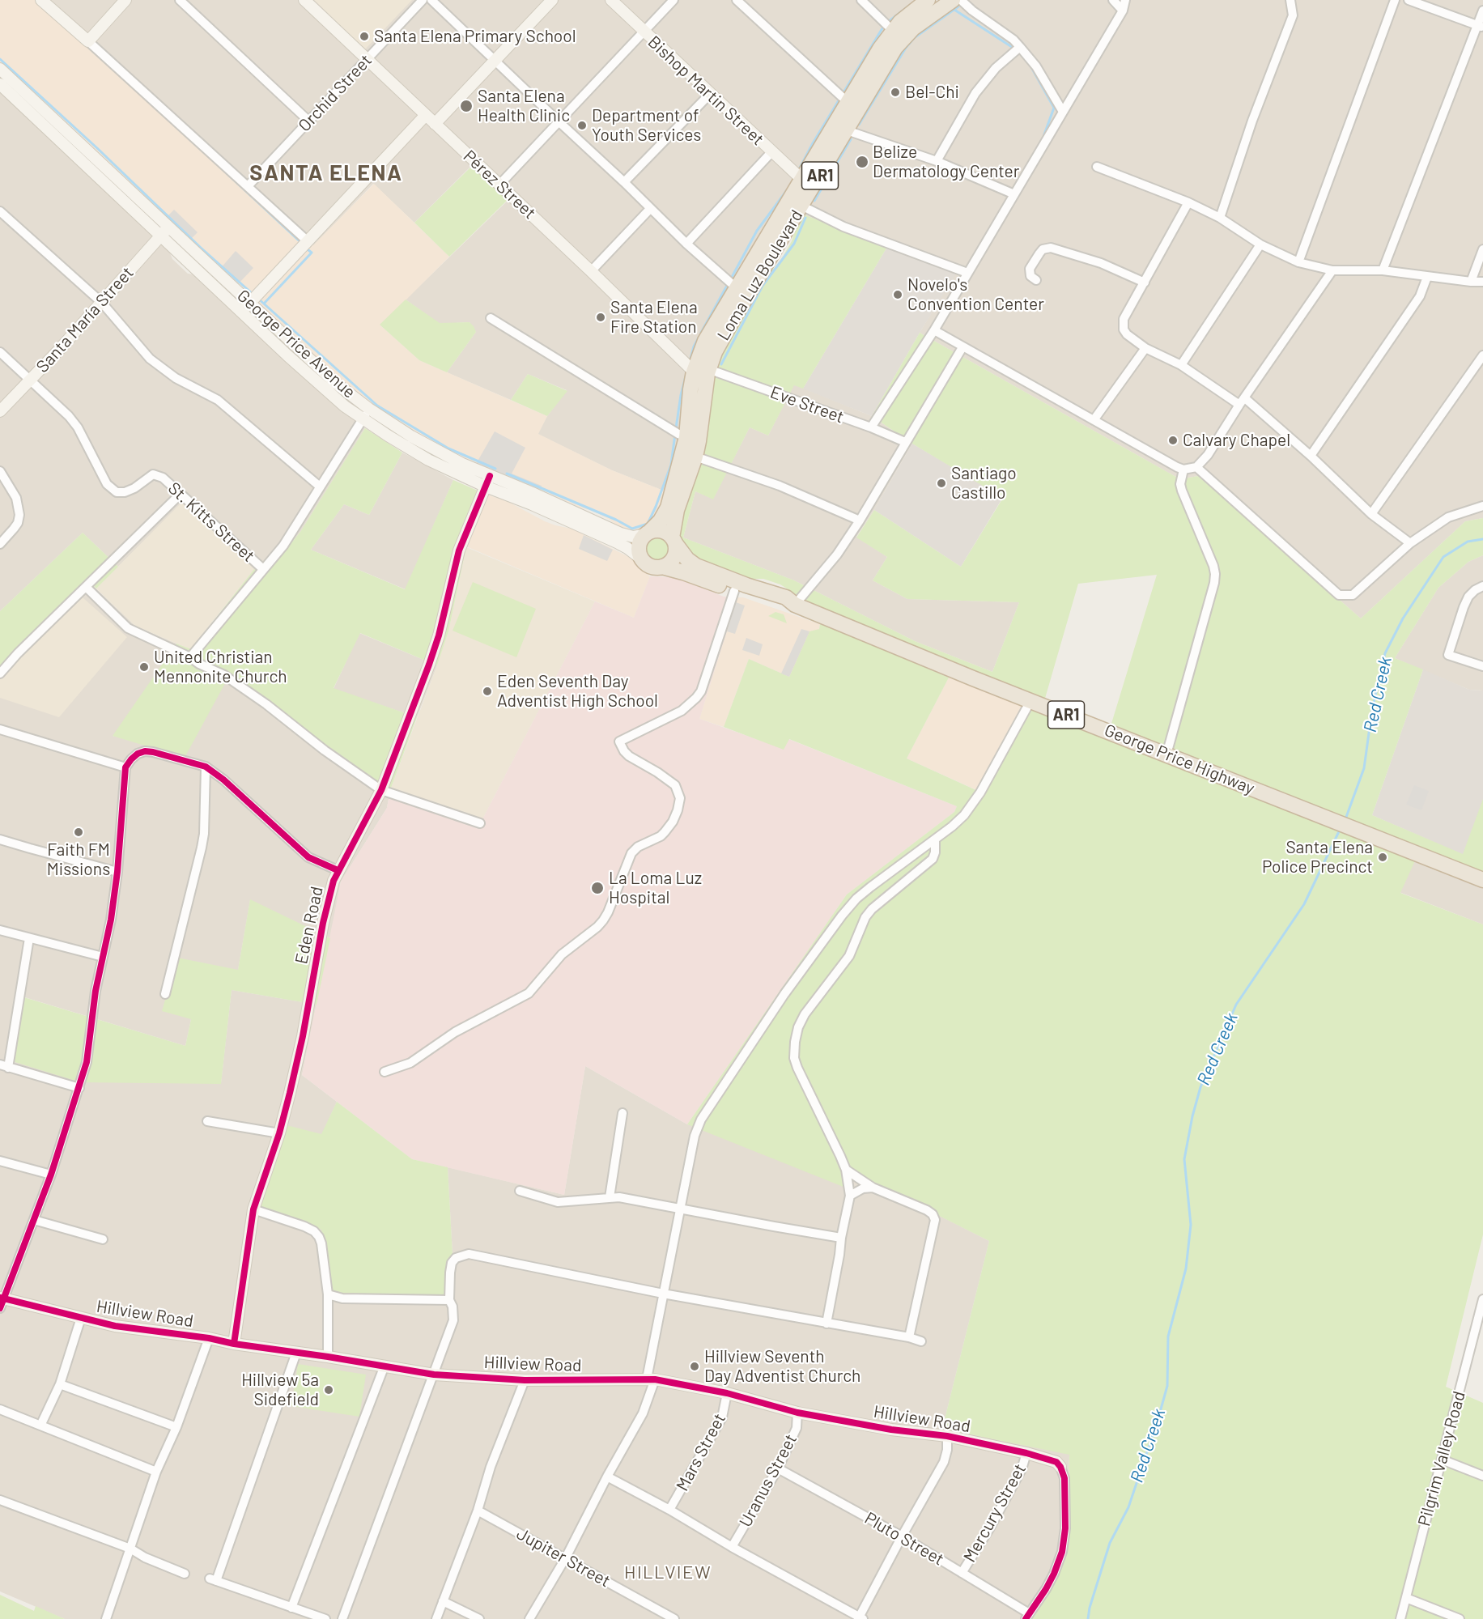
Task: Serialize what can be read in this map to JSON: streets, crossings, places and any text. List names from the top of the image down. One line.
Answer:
{"streets":{"highway":["AR1","Loma Luz Boulevard","George Price Highway"],"street":["Bishop Martin Street","Orchid Street","Pérez Street","Santa María Street","George Price Avenue","Eve Street","St. Kitts Street","Eden Road","Hillview Road","Mars Street","Pilgrim Valley Road","Uranus Street","Mercury Street","Pluto Street","Jupiter Street"]},"crossings":[["Bishop Martin Street","Loma Luz Boulevard"],["Orchid Street","Pérez Street"],["Pérez Street","Loma Luz Boulevard"],["Pérez Street","Eve Street"],["Loma Luz Boulevard","George Price Avenue"],["Loma Luz Boulevard","Eve Street"],["Loma Luz Boulevard","George Price Highway"],["Santa María Street","George Price Avenue"],["Santa María Street","St. Kitts Street"],["George Price Avenue","George Price Highway"],["George Price Avenue","Eden Road"],["Eden Road","Hillview Road"],["Hillview Road","Mars Street"],["Hillview Road","Uranus Street"],["Hillview Road","Mercury Street"],["Uranus Street","Pluto Street"],["Mercury Street","Pluto Street"]],"districts":["SANTA ELENA","HILLVIEW"],"water":["Red Creek"],"places":["Santa Elena Primary School","Bel-Chi","Santa Elena Health Clinic","Department of Youth Services","Belize Dermatology Center","Novelo's Convention Center","Santa Elena Fire Station","Calvary Chapel","Santiago Castillo","United Christian Mennonite Church","Eden Seventh Day Adventist High School","Faith FM Missions","Santa Elena Police Precinct","La Loma Luz Hospital","Hillview Seventh Day Adventist Church","Hillview 5a Sidefield"]}
